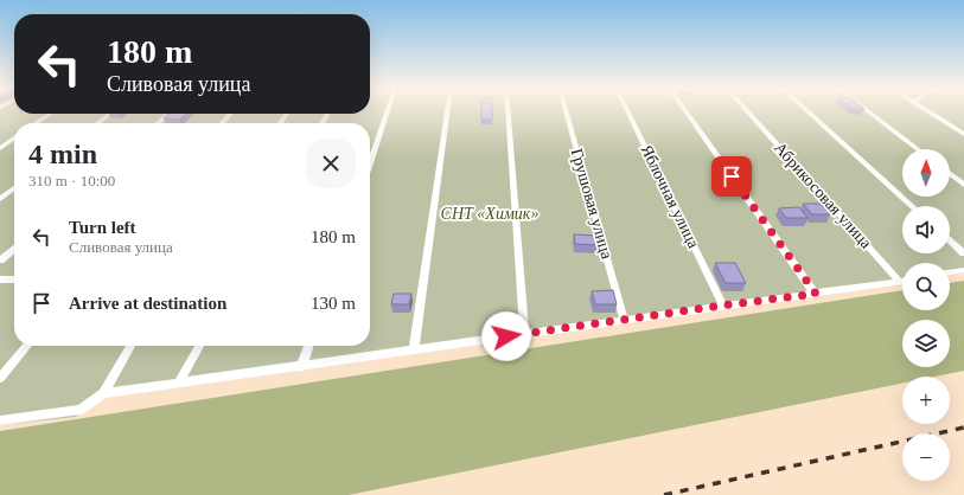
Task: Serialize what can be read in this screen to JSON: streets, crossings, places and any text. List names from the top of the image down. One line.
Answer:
{"streets":{"street":["Абрикосовая улица","Яблочная улица","Грушовая улица"]},"parks":["СНТ «Химик»"],"north":"top","page":{"turn":["180 m","Сливовая улица"],"heading":["4 min","310 m · 10:00"],"map_buttons":["+","−"],"list":[{"name":"Turn left","note":"Сливовая улица","value":"180 m"},{"name":"Arrive at destination","value":"130 m"}]}}
